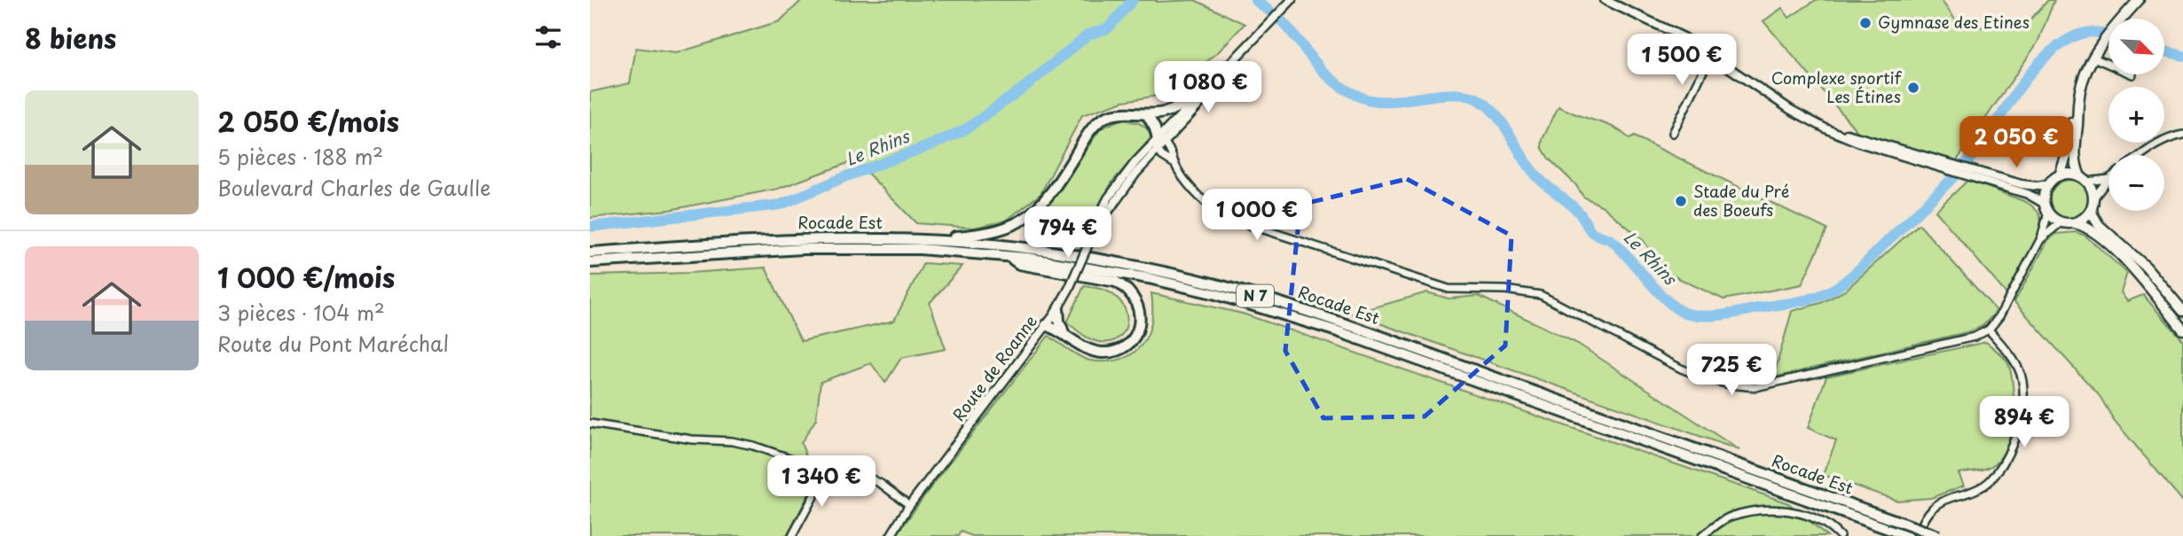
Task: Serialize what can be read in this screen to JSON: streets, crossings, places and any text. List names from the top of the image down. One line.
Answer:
{"streets":{"highway":["Rocade Est","N 7"],"street":["Route de Roanne"]},"water":["Le Rhins"],"places":["Gymnase des Etines","Complexe sportif Les Étines","Stade du Pré des Boeufs"],"north":"bottom right","page":{"heading":"8 biens","map_buttons":["+","−"],"price":["1 500 €","1 080 €","2 050 €","1 000 €","794 €","725 €","894 €","1 340 €"],"list":[{"name":"2 050 €/mois","note":"5 pièces · 188 m² · Boulevard Charles de Gaulle"},{"name":"1 000 €/mois","note":"3 pièces · 104 m² · Route du Pont Maréchal"}]}}
